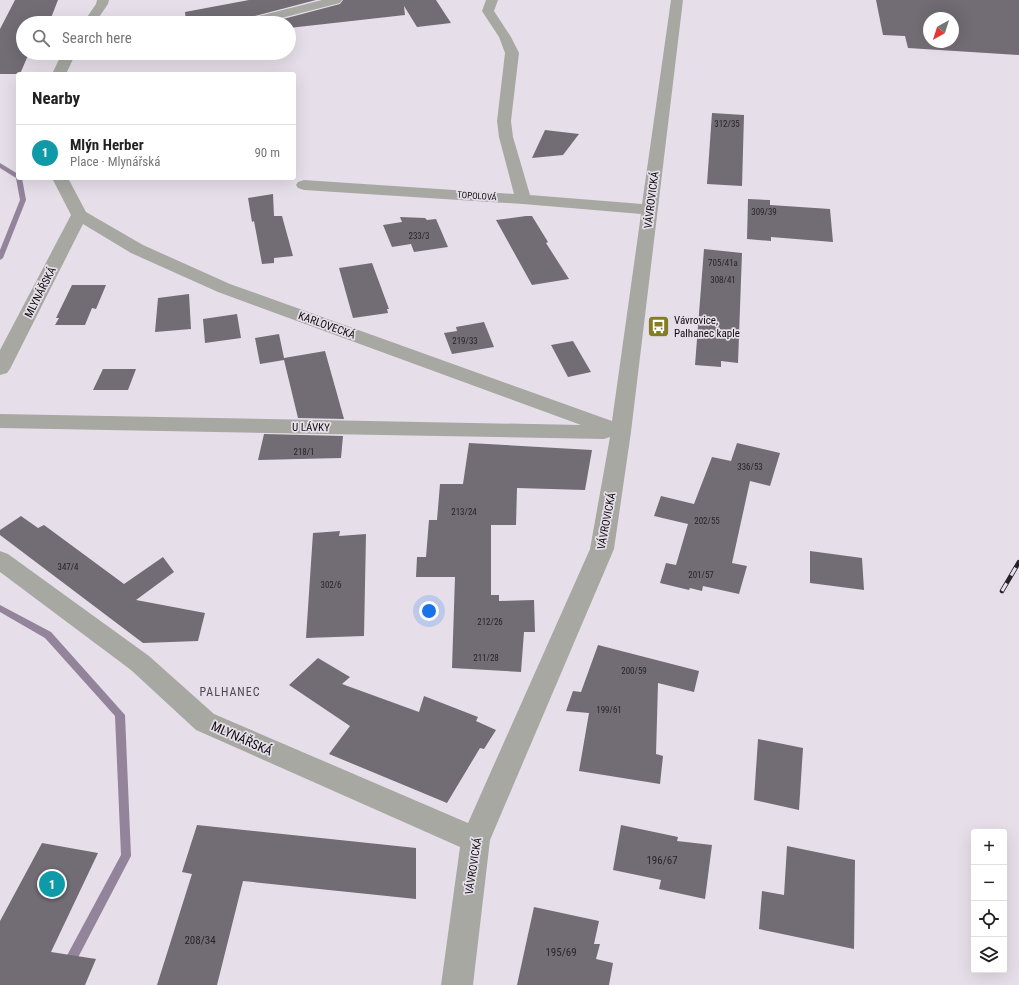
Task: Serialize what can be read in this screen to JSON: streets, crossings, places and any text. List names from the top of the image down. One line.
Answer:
{"streets":{"street":["TOPOLOVÁ","VÁVROVICKÁ","MLYNÁŘSKÁ","KARLOVECKÁ","U LÁVKY"]},"crossings":[["TOPOLOVÁ","VÁVROVICKÁ"],["VÁVROVICKÁ","MLYNÁŘSKÁ"],["VÁVROVICKÁ","KARLOVECKÁ"],["VÁVROVICKÁ","U LÁVKY"],["MLYNÁŘSKÁ","KARLOVECKÁ"],["KARLOVECKÁ","U LÁVKY"]],"districts":["PALHANEC"],"places":{"bus stop":["Vávrovice, Palhanec kaple"]},"house_numbers":["312/35","309/39","233/3","705/41a","308/41","219/33","218/1","336/53","213/24","202/55","347/4","201/57","302/6","212/26","211/28","200/59","199/61","196/67","208/34","195/69"],"north":"bottom left","page":{"search":"Search here","heading":"Nearby","list":[{"mark":"1","name":"Mlýn Herber","note":"Place · Mlynářská","value":"90 m"}],"map_buttons":["+","−"],"pins":"1"}}
